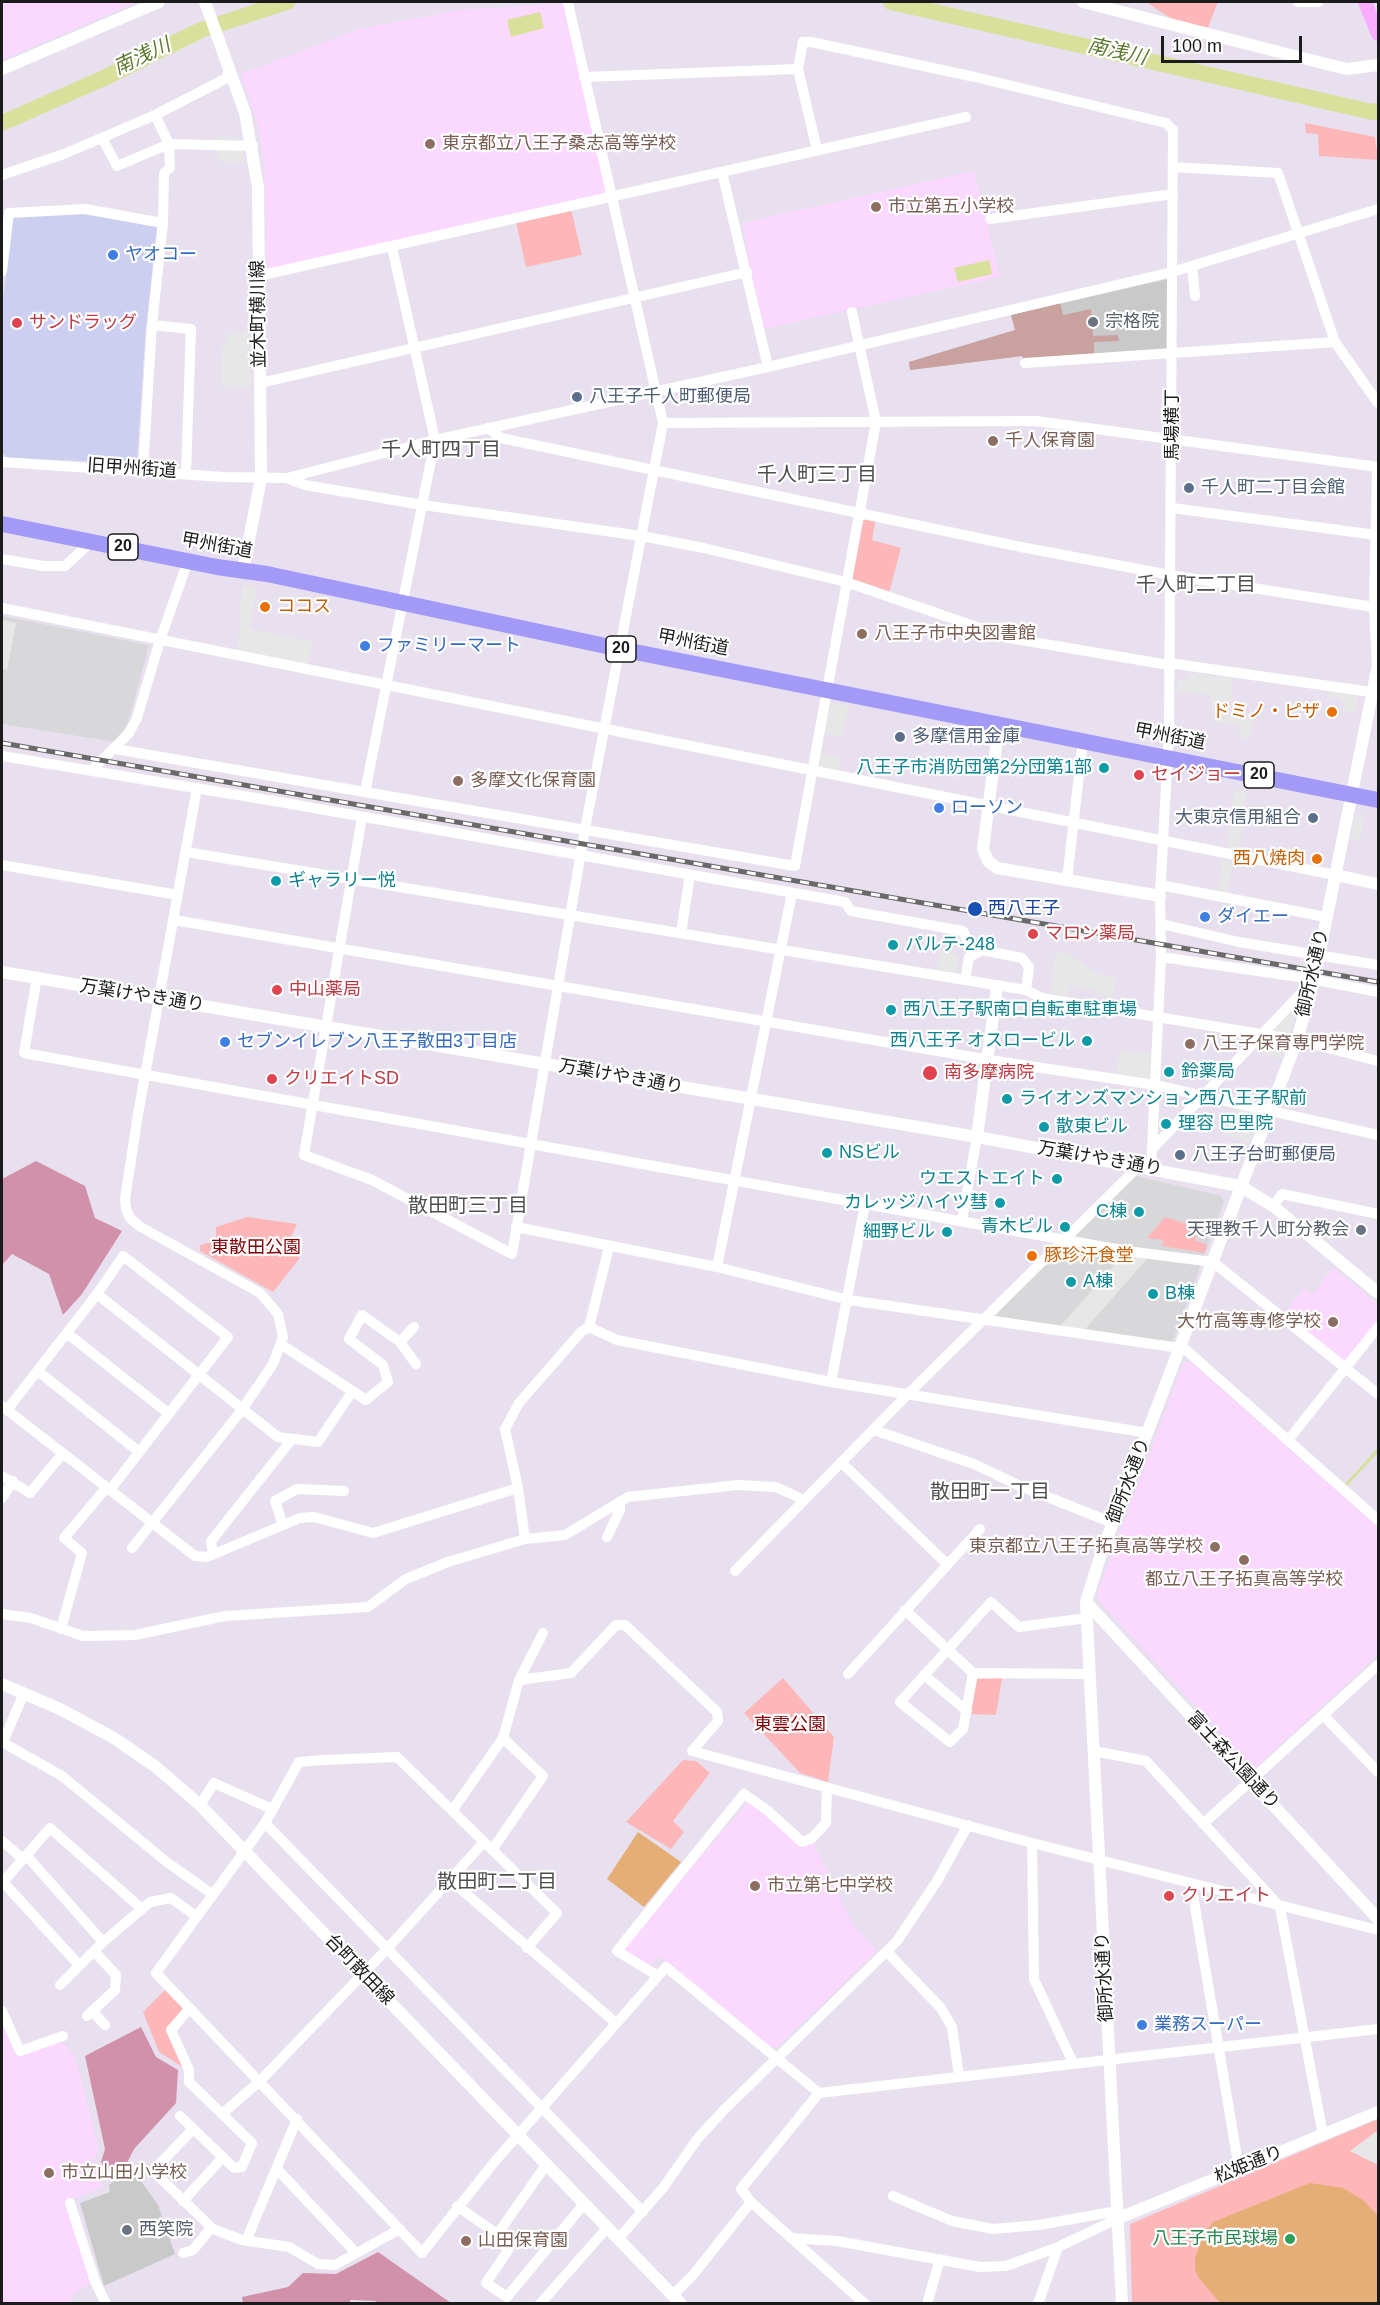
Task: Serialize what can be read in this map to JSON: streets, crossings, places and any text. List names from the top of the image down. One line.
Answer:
{"streets":{"highway":["甲州街道","20"],"street":["並木町横川線","馬場横丁","旧甲州街道","御所水通り","万葉けやき通り","富士森公園通り","台町散田線","松姫通り"]},"crossings":[["並木町横川線","旧甲州街道"],["並木町横川線","甲州街道"],["馬場横丁","甲州街道"],["馬場横丁","万葉けやき通り"],["甲州街道","御所水通り"],["御所水通り","万葉けやき通り"],["御所水通り","富士森公園通り"],["御所水通り","松姫通り"]],"districts":["千人町四丁目","千人町三丁目","千人町二丁目","散田町三丁目","散田町一丁目","散田町二丁目"],"water":["南浅川"],"parks":["東散田公園","東雲公園"],"places":["東京都立八王子桑志高等学校","市立第五小学校","ヤオコー","宗格院","サンドラッグ","八王子千人町郵便局","千人保育園","千人町二丁目会館","ココス","八王子市中央図書館","ファミリーマート","ドミノ・ピザ","多摩信用金庫","八王子市消防団第2分団第1部","セイジョー","多摩文化保育園","ローソン","大東京信用組合","西八焼肉","ギャラリー悦","西八王子","ダイエー","マロン薬局","パルテ-248","中山薬局","西八王子駅南口自転車駐車場","西八王子 オスロービル","セブンイレブン八王子散田3丁目店","八王子保育専門学院","鈴薬局","南多摩病院","クリエイトSD","ライオンズマンション西八王子駅前","理容 巴里院","散東ビル","NSビル","八王子台町郵便局","ウエストエイト","カレッジハイツ彗","C棟","青木ビル","天理教千人町分教会","細野ビル","豚珍汗食堂","A棟","B棟","大竹高等専修学校","東京都立八王子拓真高等学校","都立八王子拓真高等学校","市立第七中学校","クリエイト","業務スーパー","市立山田小学校","西笑院","八王子市民球場","山田保育園"],"scale_bar":"100 m"}
